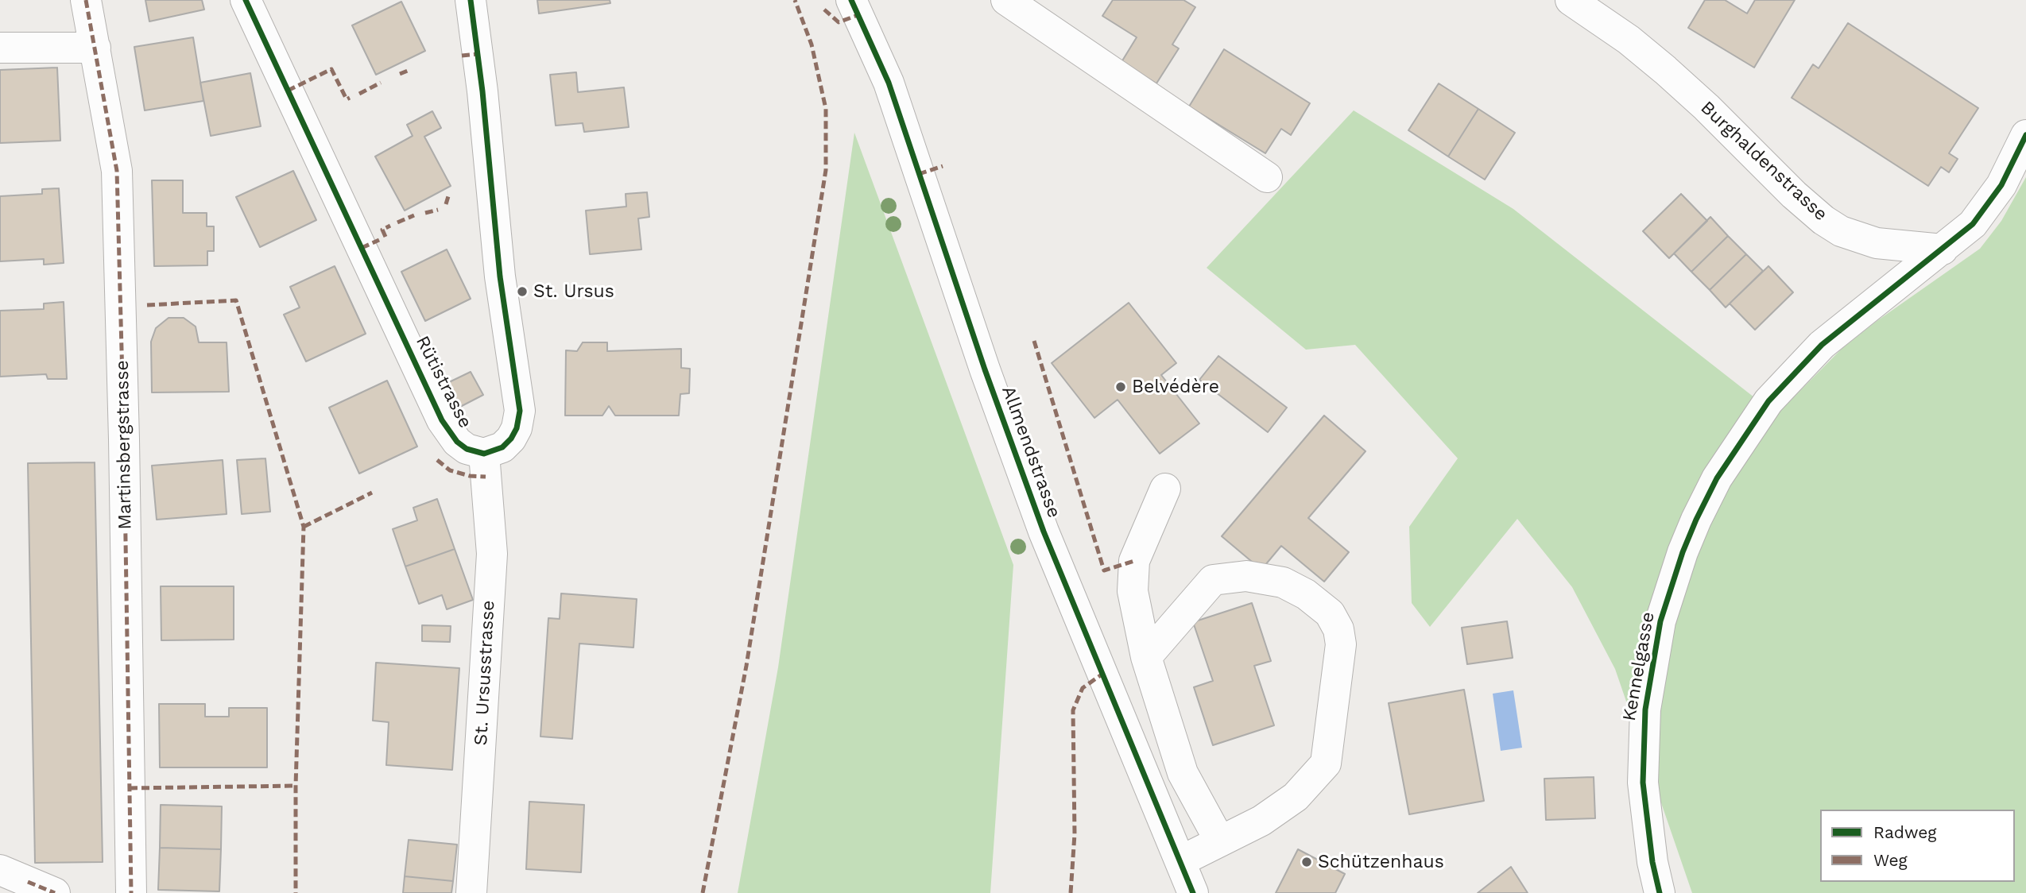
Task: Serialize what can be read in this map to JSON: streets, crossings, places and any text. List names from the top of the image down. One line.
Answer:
{"streets":{"street":["Burghaldenstrasse","Rütistrasse","Martinsbergstrasse","Allmendstrasse","Kennelgasse","St. Ursusstrasse"]},"crossings":[["Burghaldenstrasse","Kennelgasse"],["Rütistrasse","St. Ursusstrasse"]],"places":["St. Ursus","Belvédère","Schützenhaus"],"legend":["Radweg","Weg"]}
